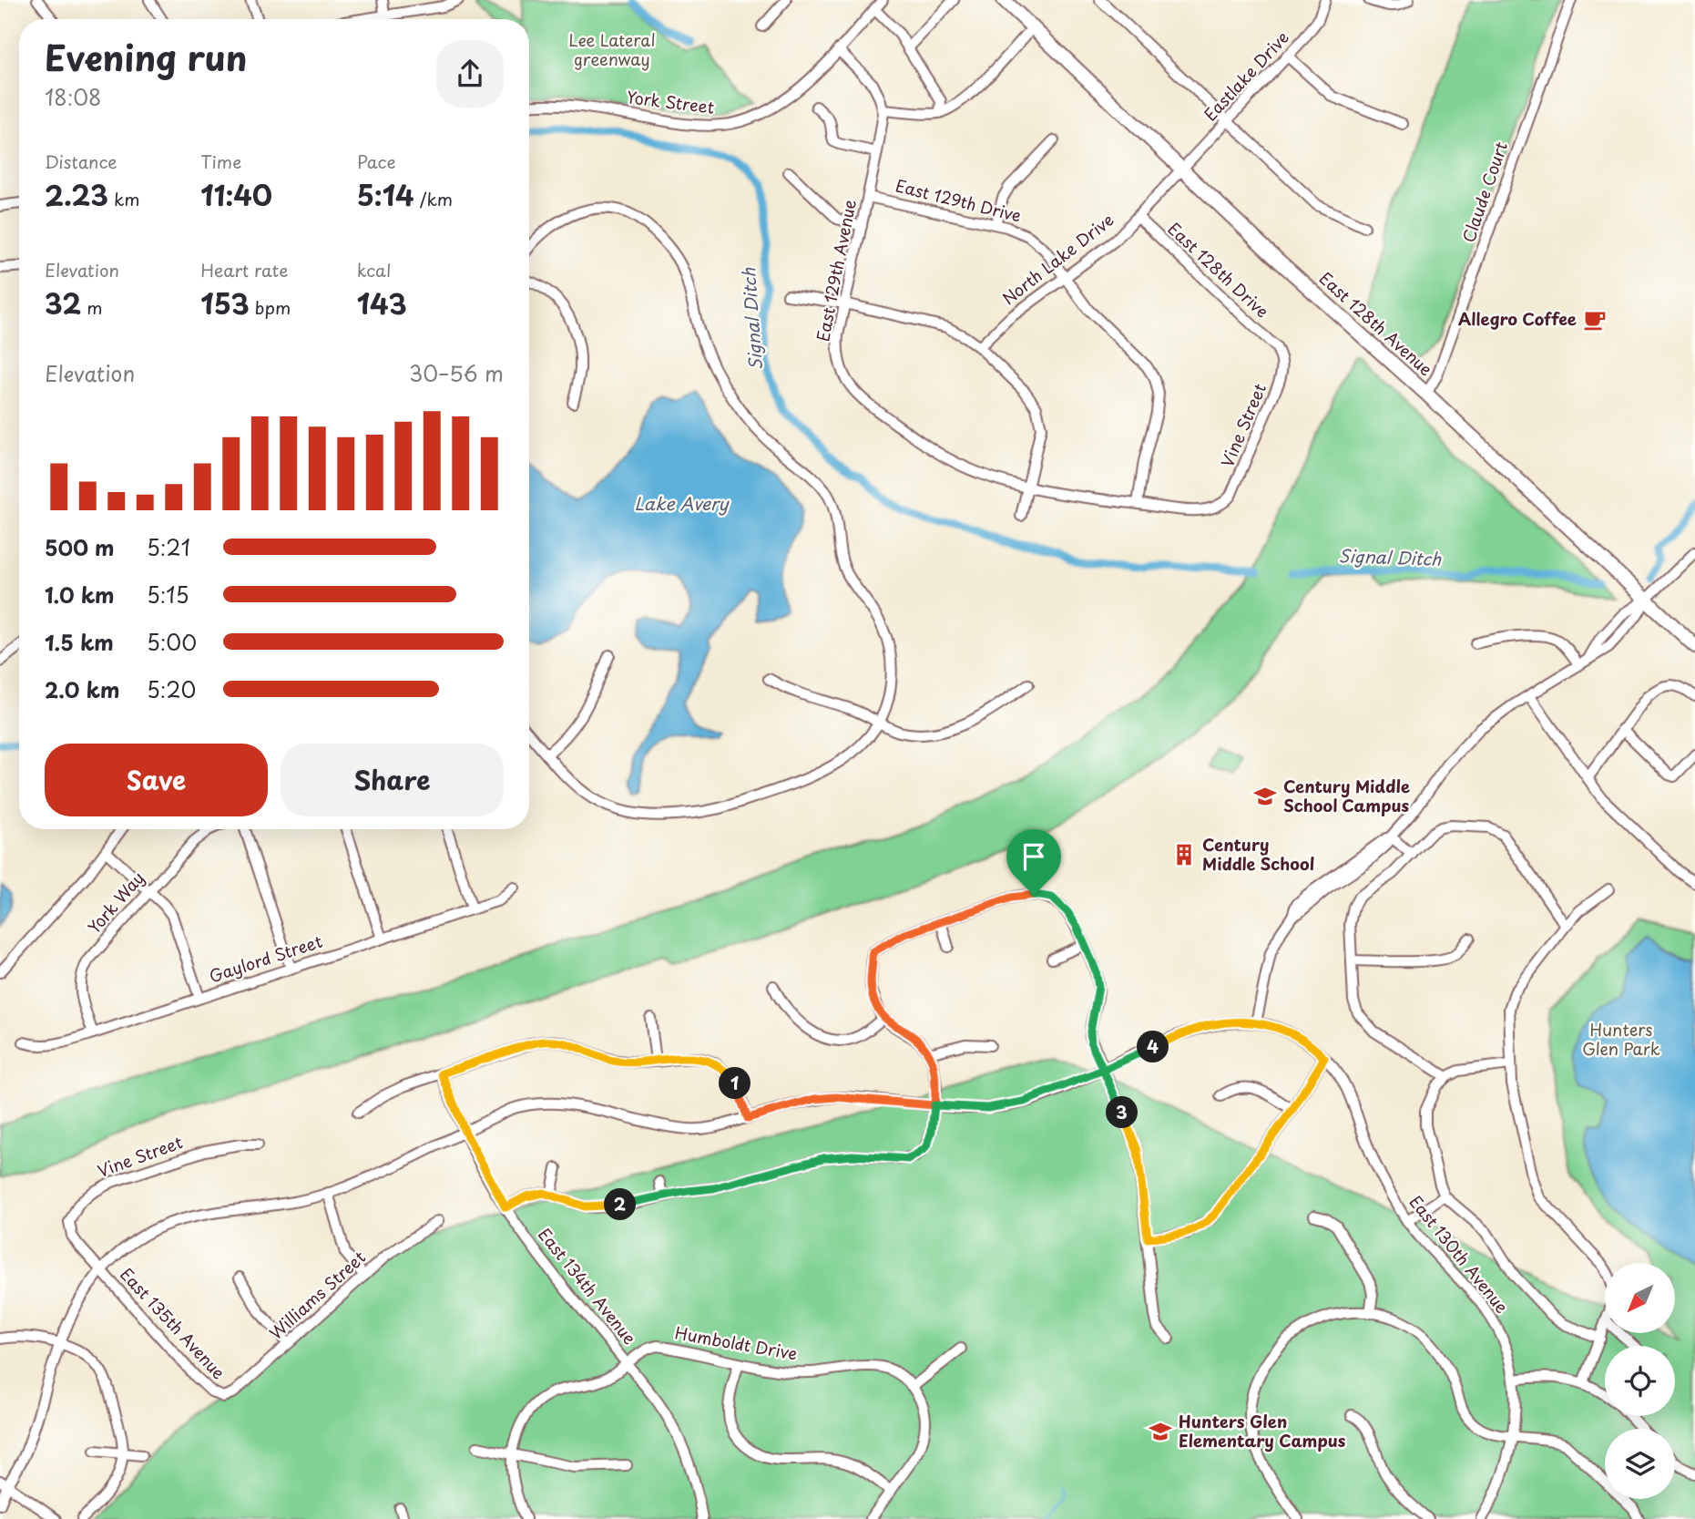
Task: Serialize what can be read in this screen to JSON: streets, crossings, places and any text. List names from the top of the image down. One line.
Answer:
{"streets":{"main road":["East 128th Avenue"],"street":["Eastlake Drive","York Street","Claude Court","East 129th Drive","North Lake Drive","East 129th Avenue","East 128th Drive","Vine Street","York Way","Gaylord Street","East 130th Avenue","East 134th Avenue","Williams Street","East 135th Avenue","Humboldt Drive"]},"crossings":[["Eastlake Drive","North Lake Drive"],["Eastlake Drive","East 128th Avenue"],["Claude Court","East 128th Avenue"],["East 129th Drive","North Lake Drive"],["East 129th Drive","East 129th Avenue"],["North Lake Drive","East 128th Drive"],["North Lake Drive","East 128th Avenue"],["East 129th Avenue","Vine Street"],["East 128th Drive","Vine Street"],["Vine Street","East 130th Avenue"],["Vine Street","East 135th Avenue"],["York Way","Gaylord Street"],["East 130th Avenue","East 134th Avenue"],["East 130th Avenue","East 135th Avenue"],["East 134th Avenue","Humboldt Drive"],["Williams Street","East 135th Avenue"]],"water":["Signal Ditch","Lake Avery"],"parks":["Lee Lateral greenway","Hunters Glen Park"],"places":{"cafe":["Allegro Coffee"],"school or university":["Century Middle School Campus","Hunters Glen Elementary Campus"],"building":["Century Middle School"]},"north":"bottom left","page":{"heading":["Evening run","18:08"],"stats":[["Distance","2.23 km"],["Time","11:40"],["Pace","5:14 /km"],["Elevation","32 m"],["Heart rate","153 bpm"],["kcal","143"]],"chart":["Elevation","30–56 m"],"list":[{"name":"500 m","note":"5:21"},{"name":"1.0 km","note":"5:15"},{"name":"1.5 km","note":"5:00"},{"name":"2.0 km","note":"5:20"}],"buttons":["Save","Share"],"pins":["4","1","3","2"]}}
